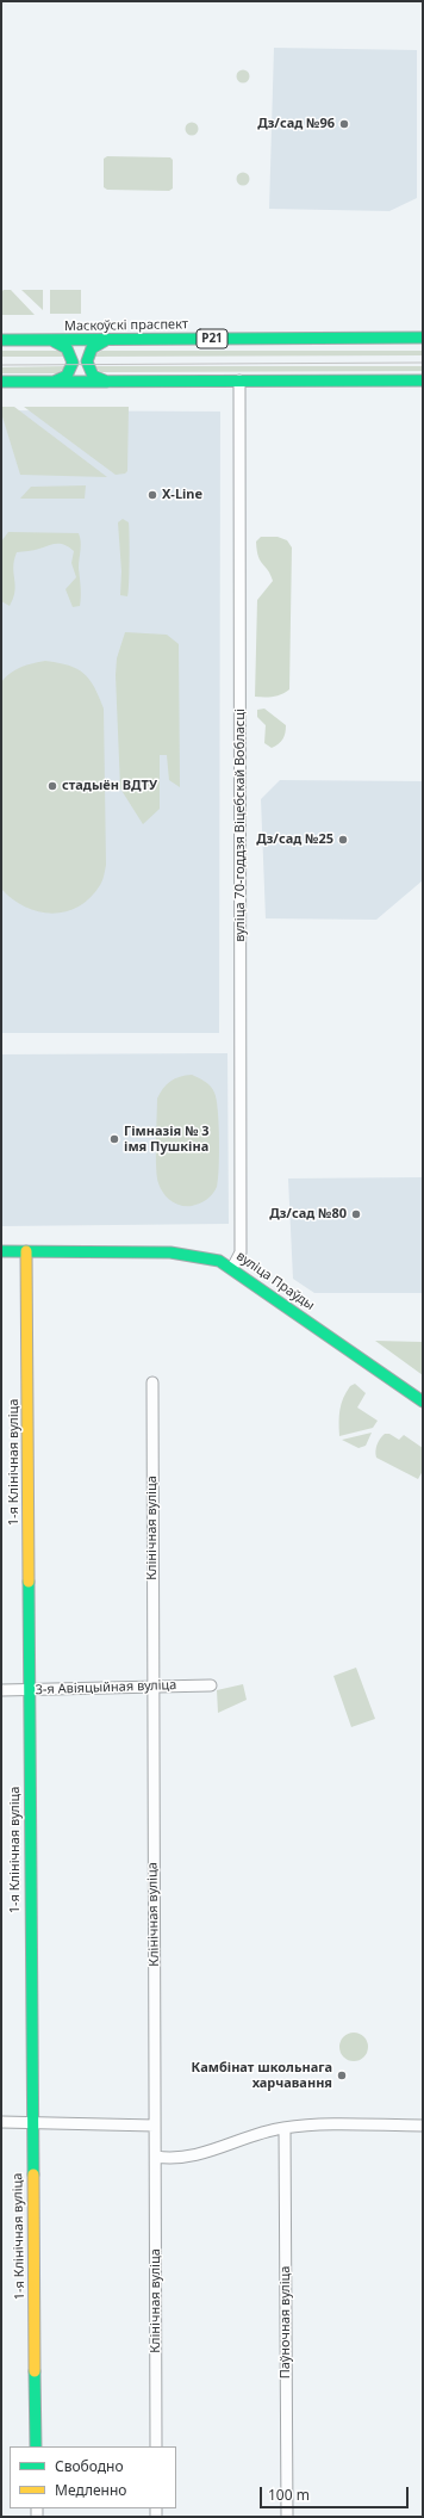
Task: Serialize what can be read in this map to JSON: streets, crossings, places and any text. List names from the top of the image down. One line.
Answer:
{"streets":{"main road":["Маскоўскі праспект","Р21","вуліца Праўды","1-я Клінічная вуліца"],"street":["вуліца 70-годдзя Віцебскай Вобласці","Клінічная вуліца","3-я Авіяцыйная вуліца","Паўночная вуліца"]},"crossings":[["вуліца 70-годдзя Віцебскай Вобласці","вуліца Праўды"],["вуліца Праўды","1-я Клінічная вуліца"],["1-я Клінічная вуліца","3-я Авіяцыйная вуліца"],["Клінічная вуліца","3-я Авіяцыйная вуліца"]],"places":["Дз/сад №96","X-Line","стадыён ВДТУ","Дз/сад №25","Гімназія № 3 імя Пушкіна","Дз/сад №80","Камбінат школьнага харчавання"],"legend":["Свободно","Медленно"],"scale_bar":"100 m"}
